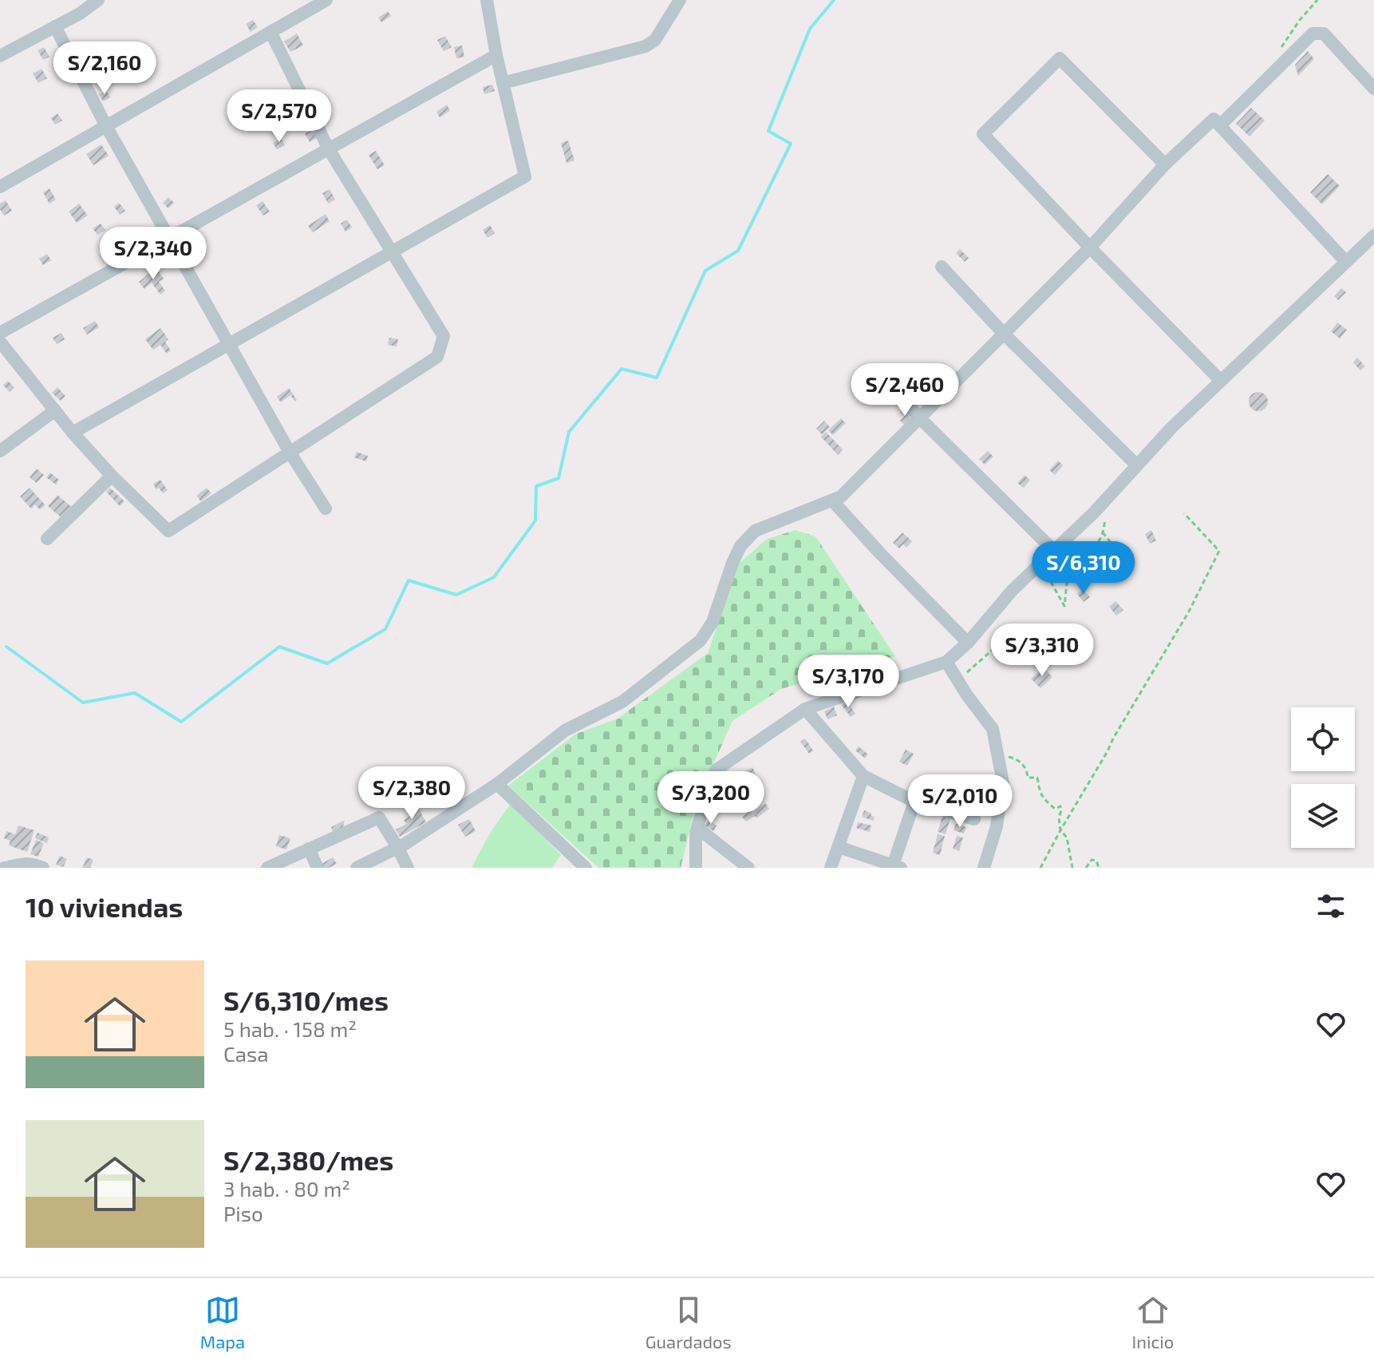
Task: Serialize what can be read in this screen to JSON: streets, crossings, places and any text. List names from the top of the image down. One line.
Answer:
{"page":{"price":["S/2,160","S/2,570","S/2,340","S/2,460","S/6,310","S/3,310","S/3,170","S/2,380","S/3,200","S/2,010"],"heading":"10 viviendas","list":[{"name":"S/6,310/mes","note":"5 hab. · 158 m² · Casa"},{"name":"S/2,380/mes","note":"3 hab. · 80 m² · Piso"}],"tabs":["Mapa","Guardados","Inicio"]}}
